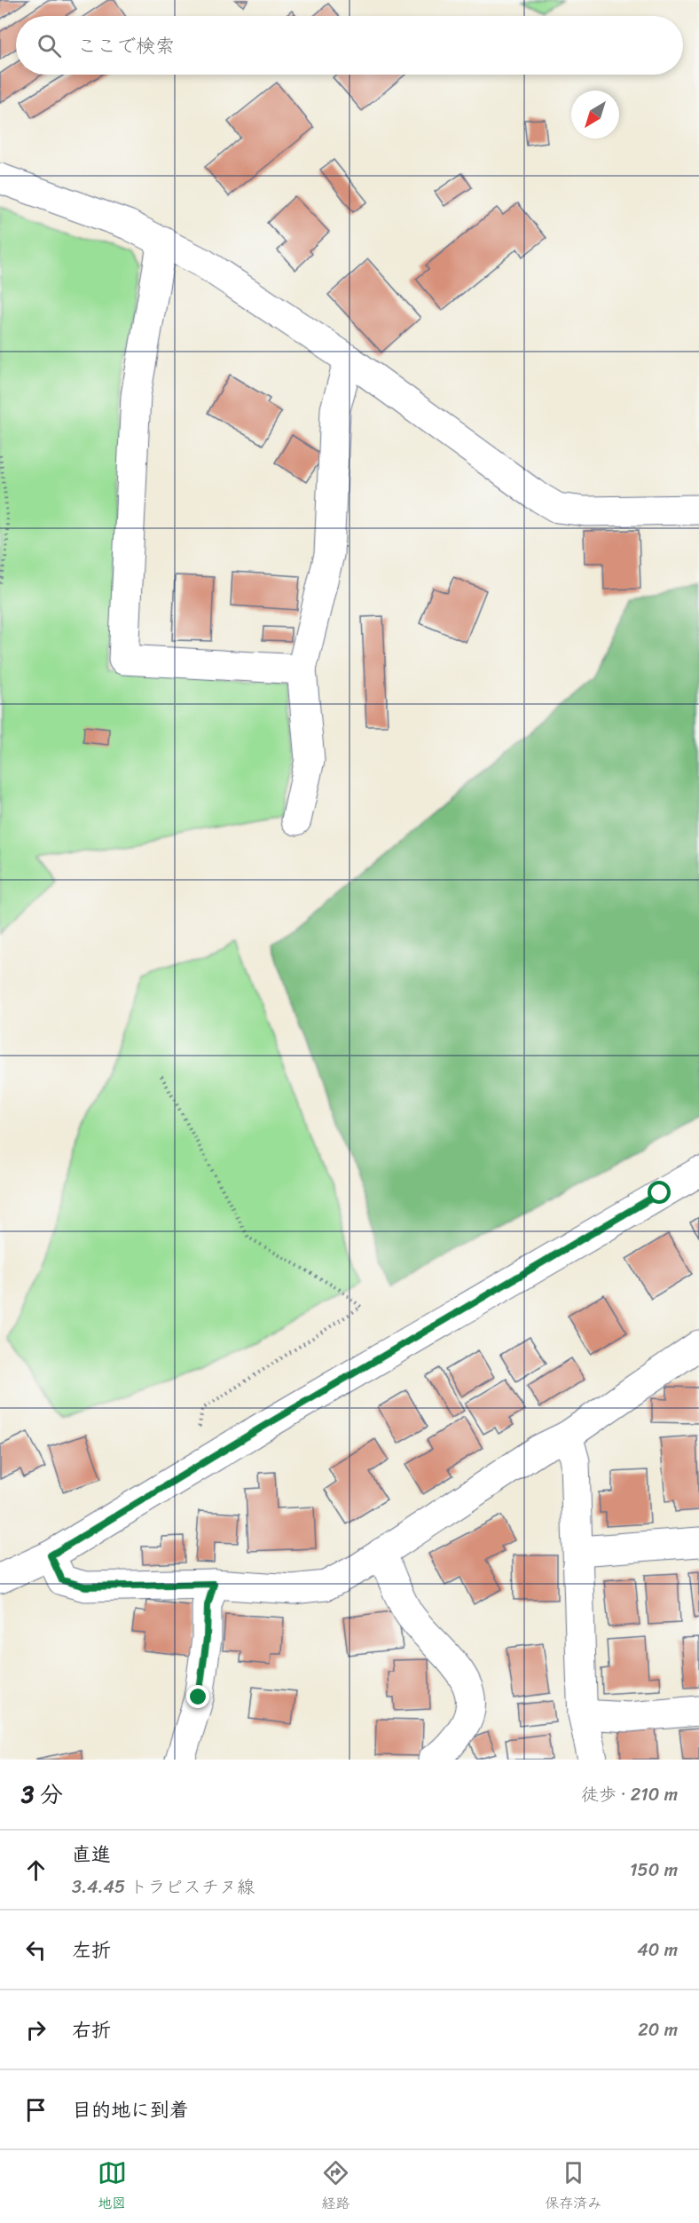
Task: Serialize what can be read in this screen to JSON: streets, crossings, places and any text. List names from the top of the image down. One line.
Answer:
{"north":"bottom left","page":{"search":"ここで検索","heading":["3 分","徒歩 · 210 m"],"list":[["直進","3.4.45 トラピスチヌ線","150 m"],["左折","40 m"],["右折","20 m"],"目的地に到着"],"nav":["地図","経路","保存済み"]}}
